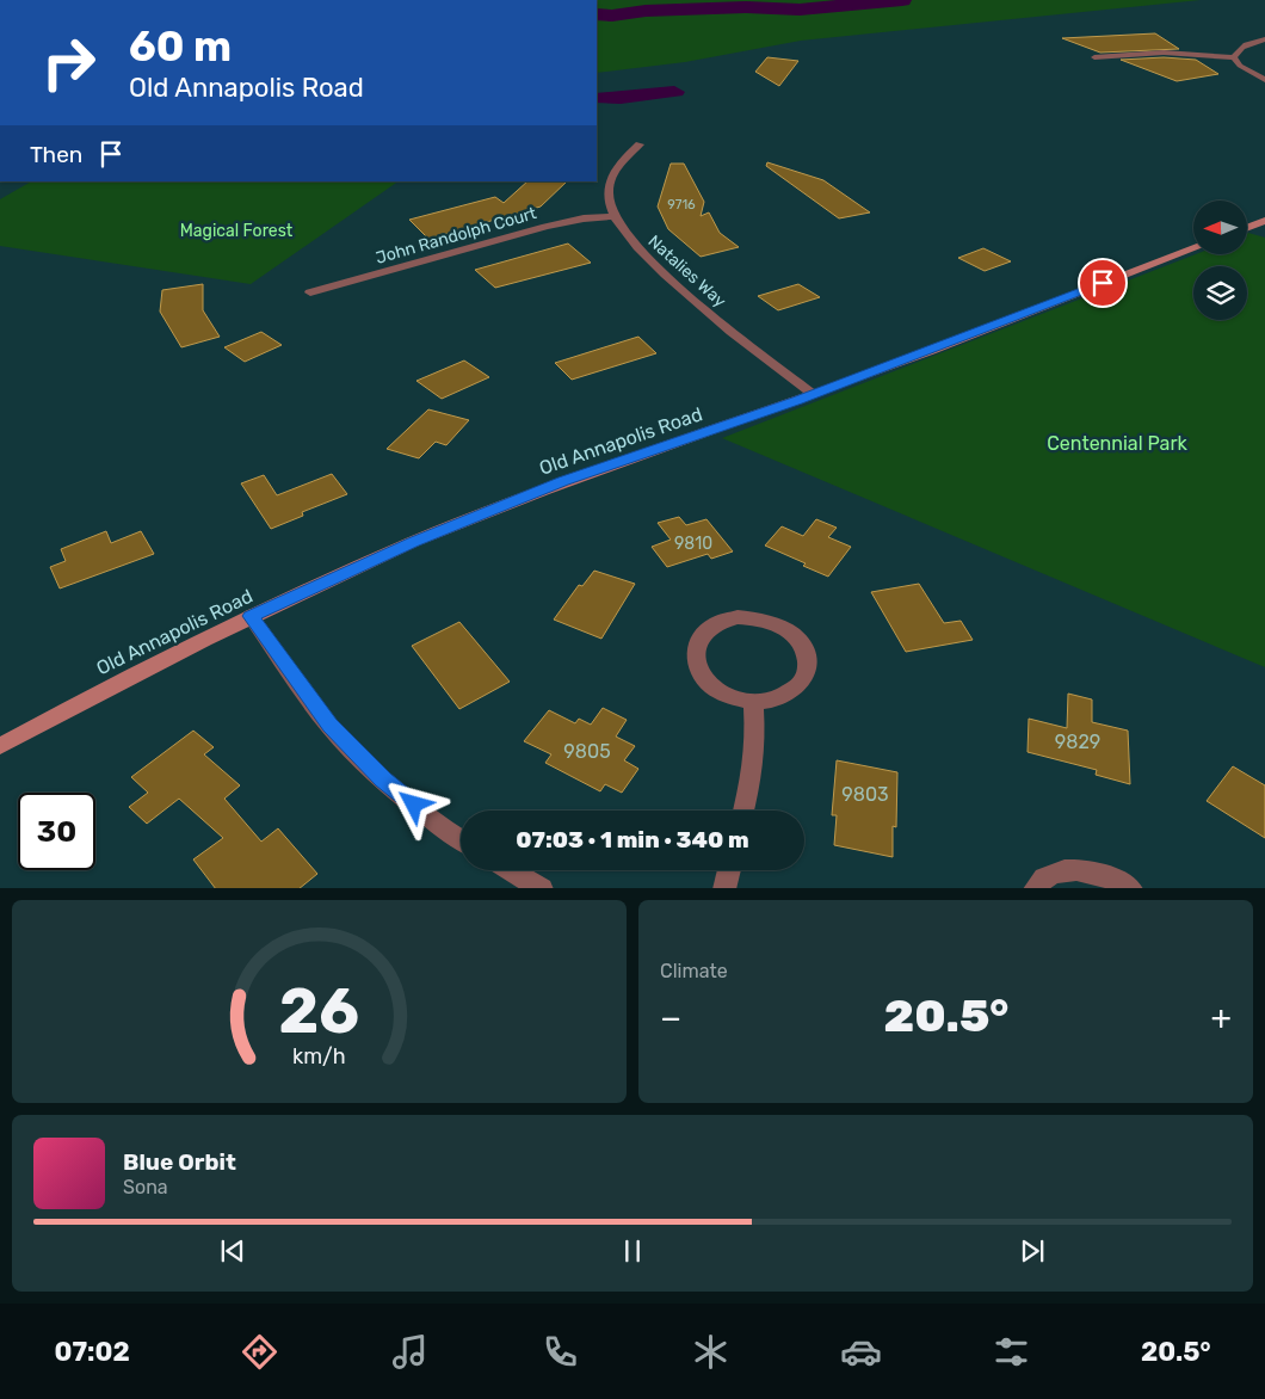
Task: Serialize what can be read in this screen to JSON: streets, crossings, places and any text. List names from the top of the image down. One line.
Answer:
{"streets":{"street":["John Randolph Court","Natalies Way","Old Annapolis Road"]},"crossings":[["John Randolph Court","Natalies Way"],["Natalies Way","Old Annapolis Road"]],"parks":["Magical Forest","Centennial Park"],"house_numbers":["9716","9810","9829","9805","9803"],"north":"left","page":{"turn":["60 m","Old Annapolis Road"],"then":"Then","limit":"30","trip":"07:03 · 1 min · 340 m","tile":"Climate","heat":["−","20.5°","+"],"song":["Blue Orbit","Sona"],"tabs":["07:02","20.5°"],"gauge":["26","km/h"]}}
